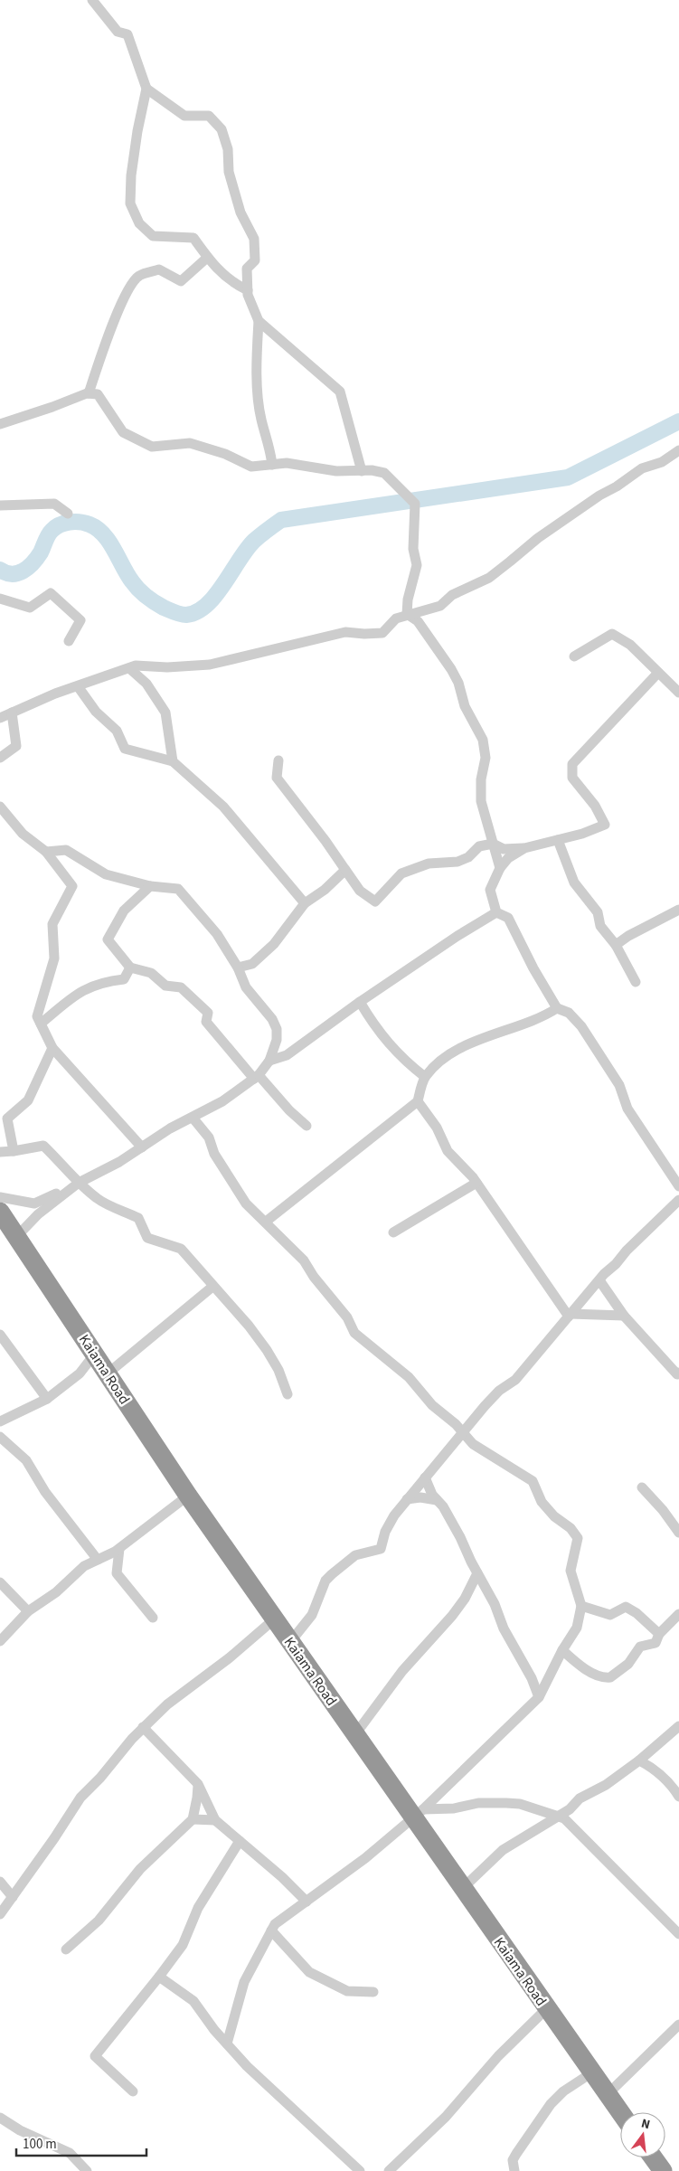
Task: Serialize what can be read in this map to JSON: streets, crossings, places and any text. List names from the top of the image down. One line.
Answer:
{"streets":{"highway":["Kaiama Road"]},"scale_bar":"100 m","north":"top"}
